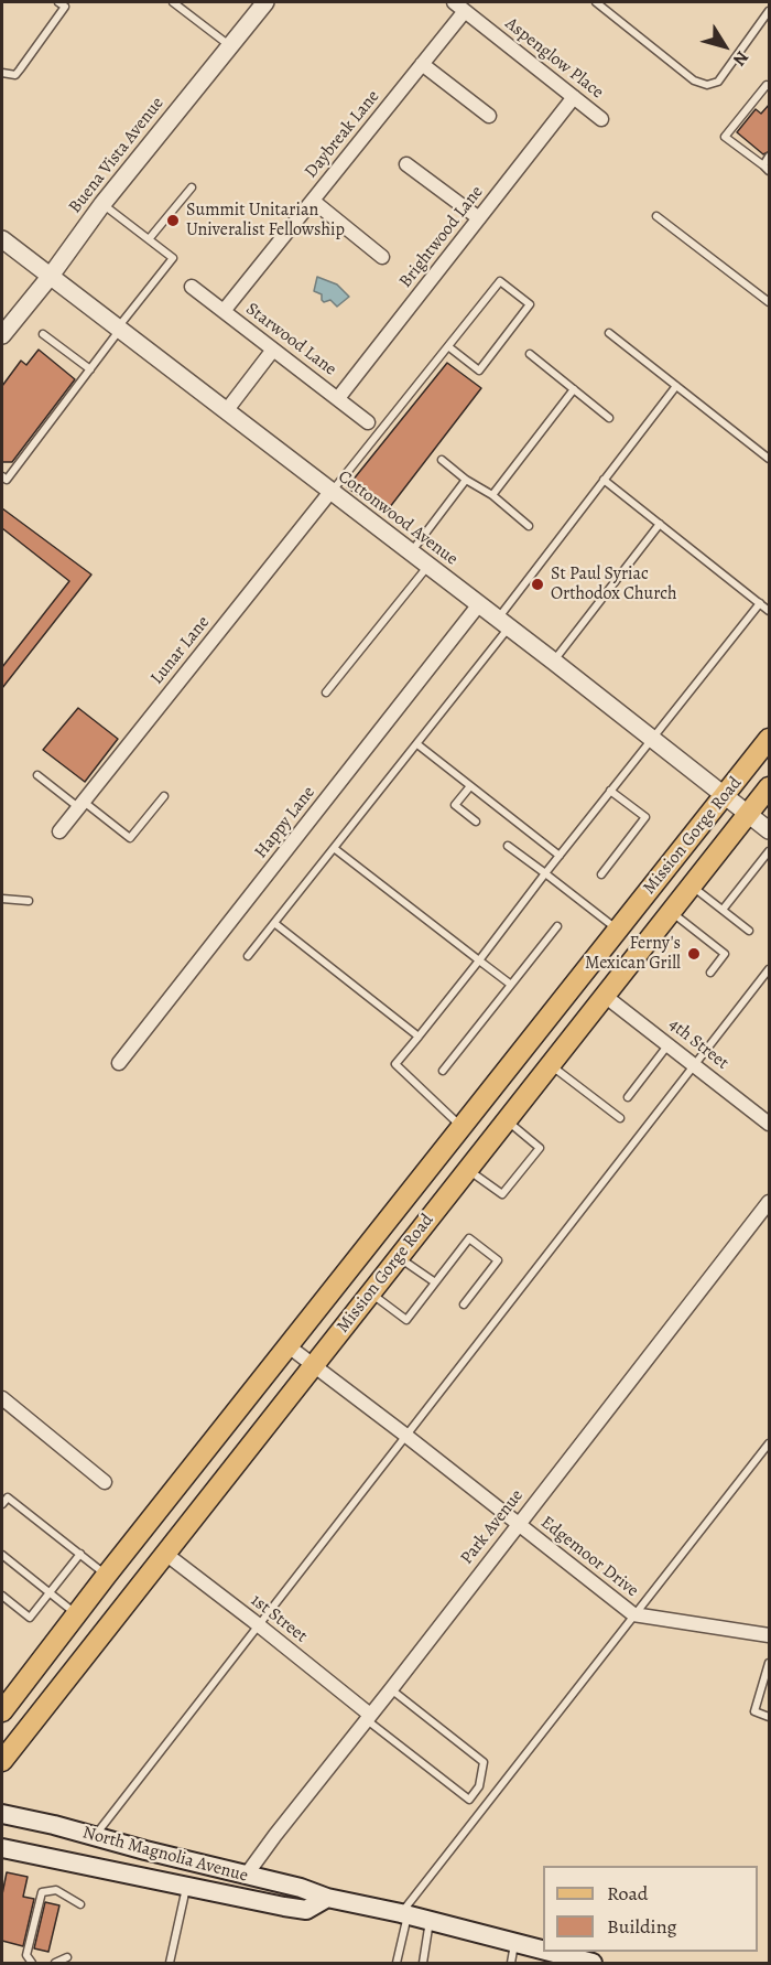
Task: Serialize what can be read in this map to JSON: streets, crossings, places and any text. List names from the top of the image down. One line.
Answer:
{"streets":{"main road":["Mission Gorge Road","North Magnolia Avenue"],"street":["Aspenglow Place","Daybreak Lane","Buena Vista Avenue","Brightwood Lane","Starwood Lane","Cottonwood Avenue","Lunar Lane","Happy Lane","4th Street","Park Avenue","Edgemoor Drive","1st Street"]},"crossings":[["Aspenglow Place","Daybreak Lane"],["Aspenglow Place","Brightwood Lane"],["Daybreak Lane","Starwood Lane"],["Buena Vista Avenue","Cottonwood Avenue"],["Brightwood Lane","Starwood Lane"],["Cottonwood Avenue","Lunar Lane"],["Cottonwood Avenue","Happy Lane"],["Cottonwood Avenue","Mission Gorge Road"],["Mission Gorge Road","4th Street"],["Mission Gorge Road","Edgemoor Drive"],["Mission Gorge Road","1st Street"],["Park Avenue","Edgemoor Drive"],["Park Avenue","1st Street"],["Park Avenue","North Magnolia Avenue"]],"places":["Summit Unitarian Univeralist Fellowship","St Paul Syriac Orthodox Church","Ferny's Mexican Grill"],"legend":["Road","Building"],"north":"bottom right"}
